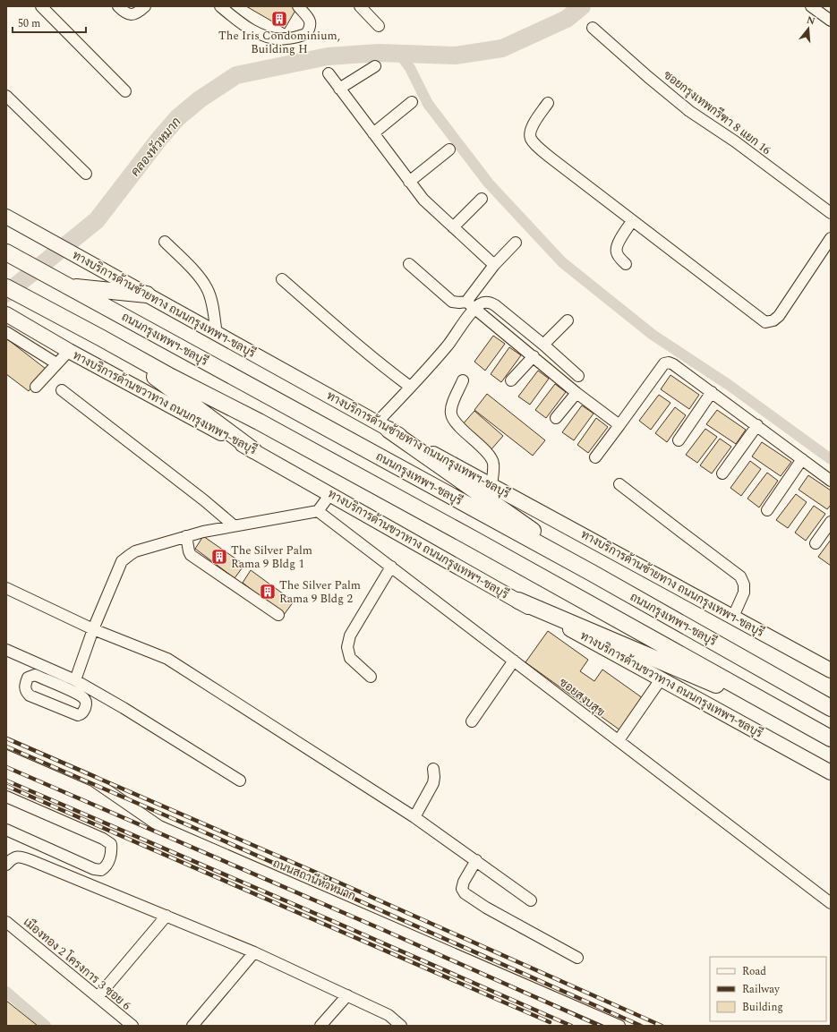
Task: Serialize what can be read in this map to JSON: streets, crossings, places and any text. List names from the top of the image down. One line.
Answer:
{"streets":{"highway":["ถนนกรุงเทพฯ-ชลบุรี"],"main road":["ทางบริการด้านซ้ายทาง ถนนกรุงเทพฯ-ชลบุรี","ทางบริการด้านขวาทาง ถนนกรุงเทพฯ-ชลบุรี"],"street":["ซอยกรุงเทพกรีฑา 8 แยก 16","ซอยสงบสุข","ถนนสถานีหัวหมาก","เมืองทอง 2 โครงการ 3 ซอย 6"]},"water":["คลองหัวหมาก"],"places":{"building":["The Iris Condominium, Building H","The Silver Palm Rama 9 Bldg 1","The Silver Palm Rama 9 Bldg 2"]},"legend":["Road","Railway","Building"],"scale_bar":"50 m","north":"top"}
